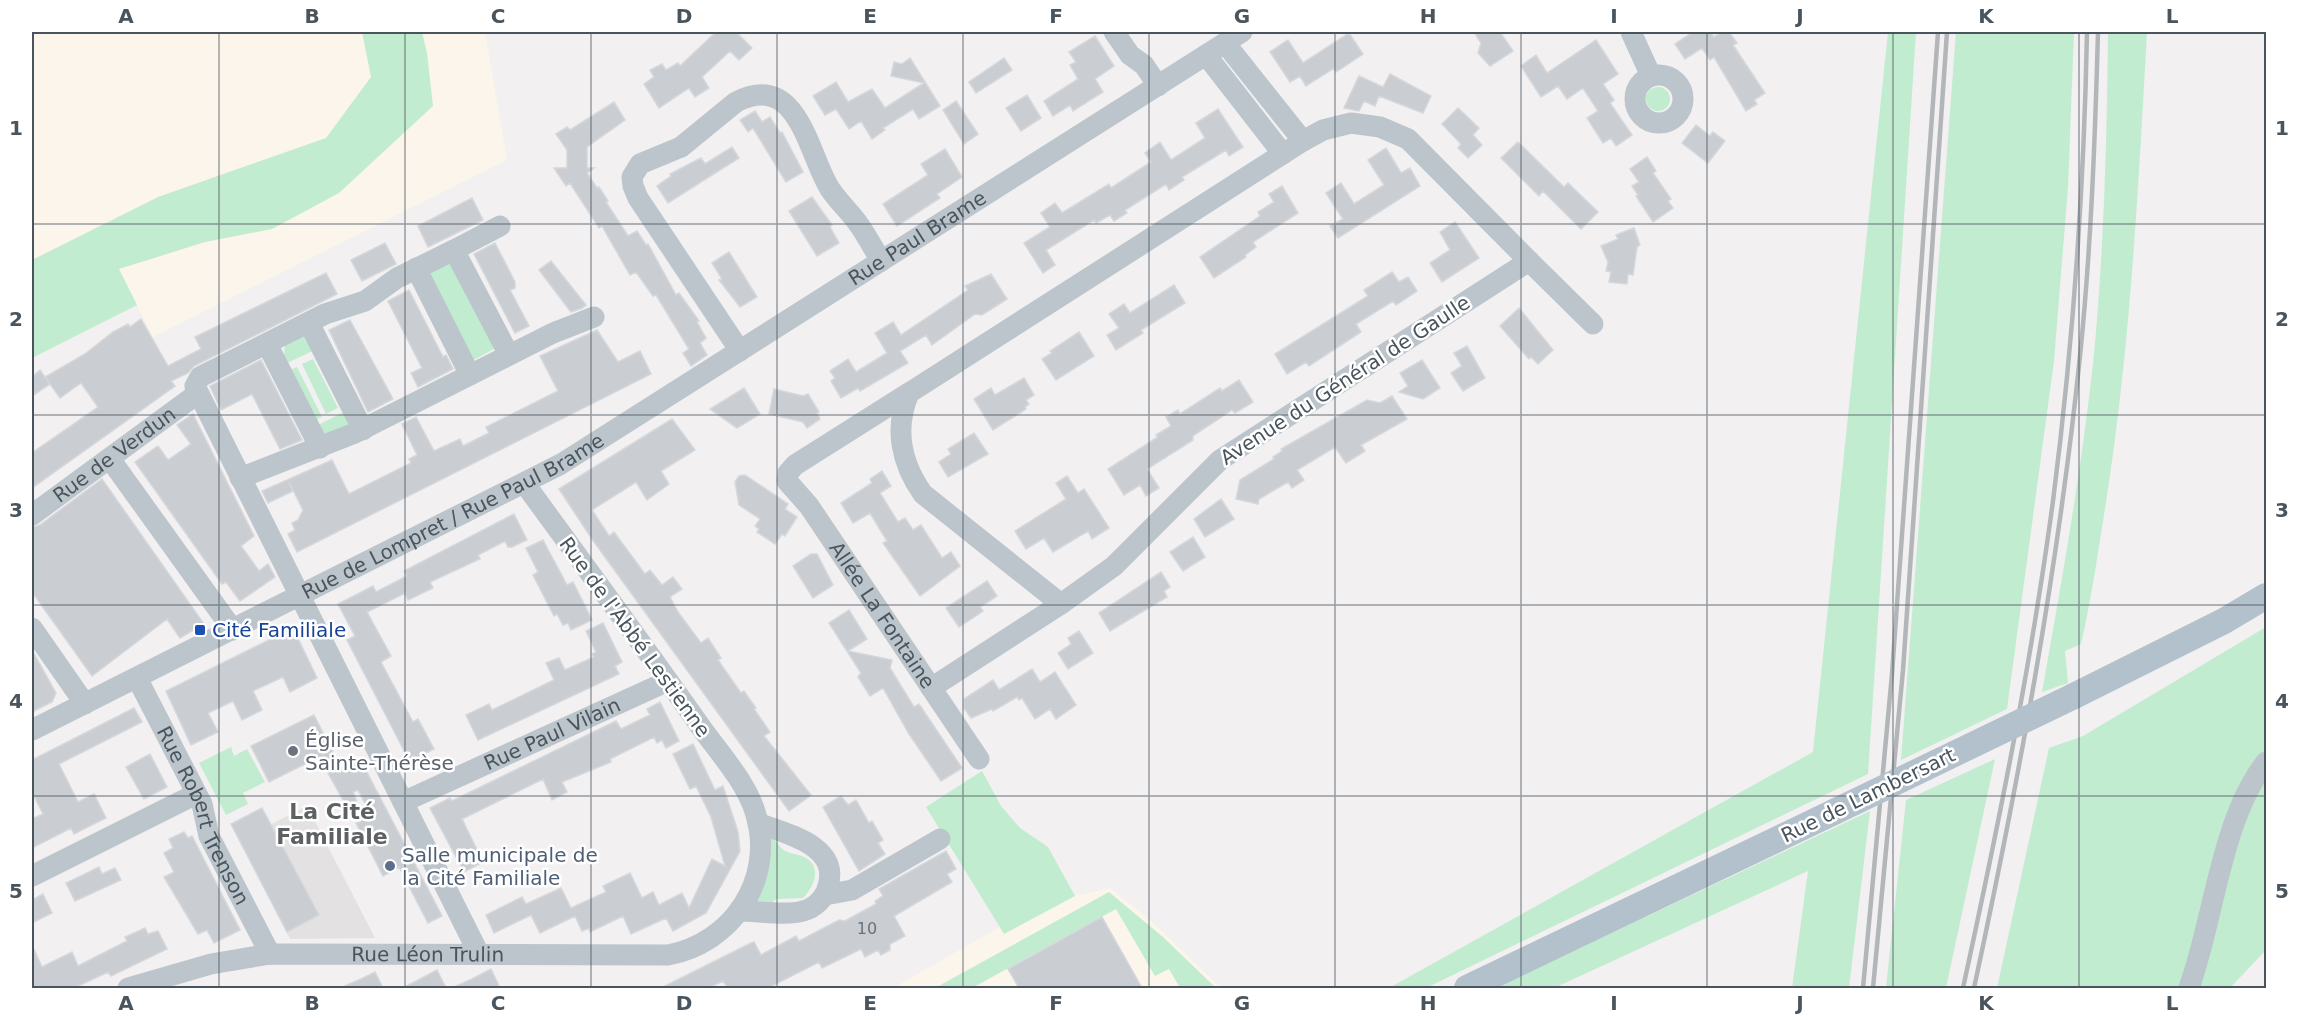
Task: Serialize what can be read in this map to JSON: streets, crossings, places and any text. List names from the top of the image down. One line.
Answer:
{"streets":{"main road":["Rue de Lambersart"],"street":["Rue Paul Brame","Avenue du Général de Gaulle","Rue de Verdun","Rue de Lompret / Rue Paul Brame","Allée La Fontaine","Rue de l'Abbé Lestienne","Rue Paul Vilain","Rue Robert Trenson","Rue Léon Trulin"]},"crossings":[["Rue Paul Brame","Rue de Lompret / Rue Paul Brame"],["Avenue du Général de Gaulle","Allée La Fontaine"],["Rue de Lompret / Rue Paul Brame","Rue de l'Abbé Lestienne"],["Rue de Lompret / Rue Paul Brame","Rue Robert Trenson"],["Rue de l'Abbé Lestienne","Rue Paul Vilain"],["Rue de l'Abbé Lestienne","Rue Léon Trulin"],["Rue Robert Trenson","Rue Léon Trulin"]],"districts":["La Cité Familiale"],"places":{"transit":["Cité Familiale"],"other":["Église Sainte-Thérèse","Salle municipale de la Cité Familiale"]},"house_numbers":["10"],"grid":{"columns":["A","B","C","D","E","F","G","H","I","J","K","L"],"rows":["1","2","3","4","5"]}}
